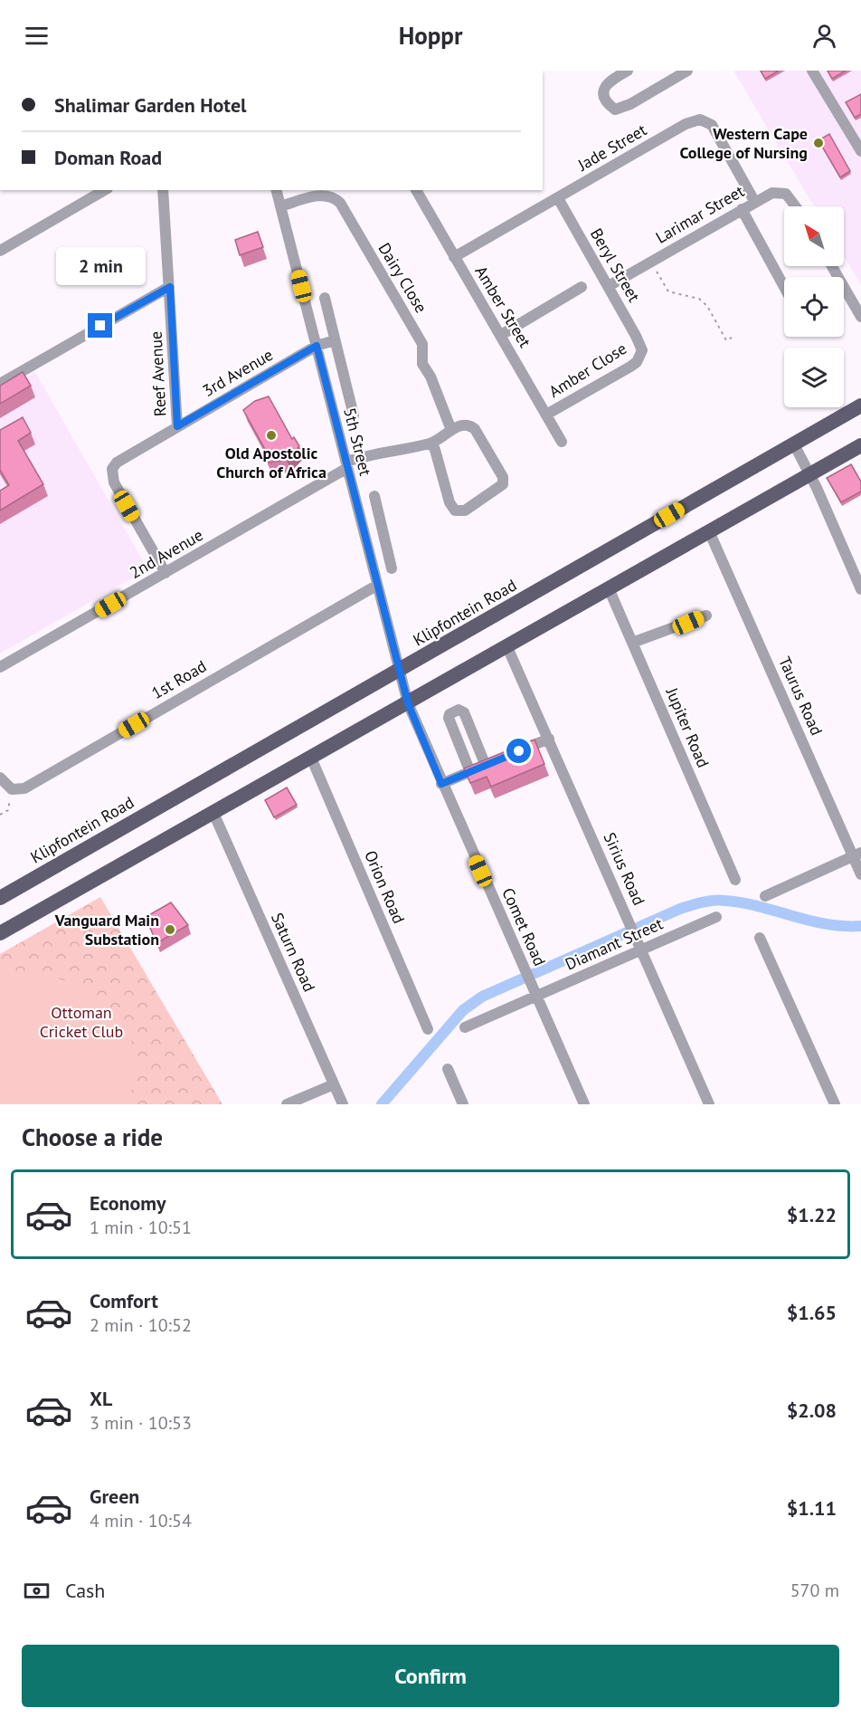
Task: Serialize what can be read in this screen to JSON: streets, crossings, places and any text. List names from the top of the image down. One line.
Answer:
{"streets":{"main road":["Klipfontein Road"],"street":["Jade Street","Larimar Street","Beryl Street","Dairy Close","Amber Street","Amber Close","3rd Avenue","Reef Avenue","5th Street","2nd Avenue","1st Road","Taurus Road","Jupiter Road","Sirius Road","Orion Road","Comet Road","Diamant Street","Saturn Road"]},"crossings":[["Jade Street","Larimar Street"],["Jade Street","Beryl Street"],["Jade Street","Amber Street"],["Larimar Street","Beryl Street"],["Beryl Street","Amber Close"],["Dairy Close","5th Street"],["Amber Street","Amber Close"],["3rd Avenue","Reef Avenue"],["3rd Avenue","5th Street"],["3rd Avenue","2nd Avenue"],["5th Street","2nd Avenue"],["5th Street","Klipfontein Road"],["5th Street","1st Road"],["5th Street","Comet Road"],["Sirius Road","Diamant Street"],["Comet Road","Diamant Street"]],"parks":["Ottoman Cricket Club"],"places":["Western Cape College of Nursing","Old Apostolic Church of Africa","Vanguard Main Substation"],"north":"top left","page":{"header":"Hoppr","banner":["Shalimar Garden Hotel","Doman Road"],"bubble":"2 min","heading":"Choose a ride","list":[{"name":"Economy","note":"1 min · 10:51","value":"$1.22"},{"name":"Comfort","note":"2 min · 10:52","value":"$1.65"},{"name":"XL","note":"3 min · 10:53","value":"$2.08"},{"name":"Green","note":"4 min · 10:54","value":"$1.11"}],"pay":["Cash","570 m"],"buttons":"Confirm"}}
